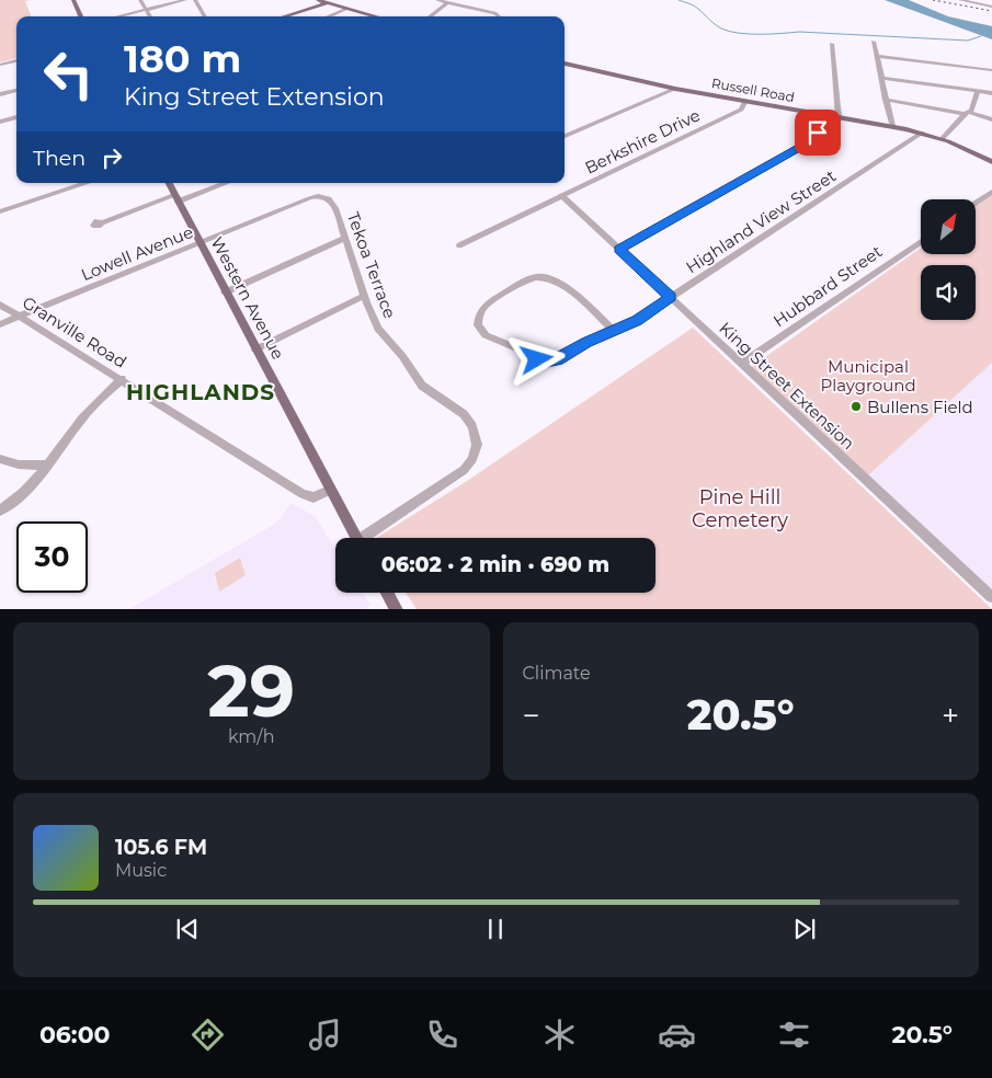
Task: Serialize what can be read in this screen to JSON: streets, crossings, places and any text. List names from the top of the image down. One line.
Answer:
{"streets":{"main road":["Russell Road","Western Avenue"],"street":["Berkshire Drive","Highland View Street","Lowell Avenue","Tekoa Terrace","Hubbard Street","Granville Road","King Street Extension"]},"crossings":[["Russell Road","Berkshire Drive"],["Russell Road","Highland View Street"],["Berkshire Drive","King Street Extension"],["Highland View Street","King Street Extension"],["Lowell Avenue","Tekoa Terrace"],["Lowell Avenue","Western Avenue"],["Lowell Avenue","Granville Road"],["Hubbard Street","King Street Extension"],["Western Avenue","Granville Road"]],"districts":["HIGHLANDS"],"parks":["Municipal Playground","Pine Hill Cemetery"],"places":["Bullens Field"],"north":"top right","page":{"turn":["180 m","King Street Extension"],"then":"Then","limit":"30","trip":"06:02 · 2 min · 690 m","tile":[["29","km/h"],"Climate"],"heat":["−","20.5°","+"],"song":["105.6 FM","Music"],"tabs":["06:00","20.5°"]}}
